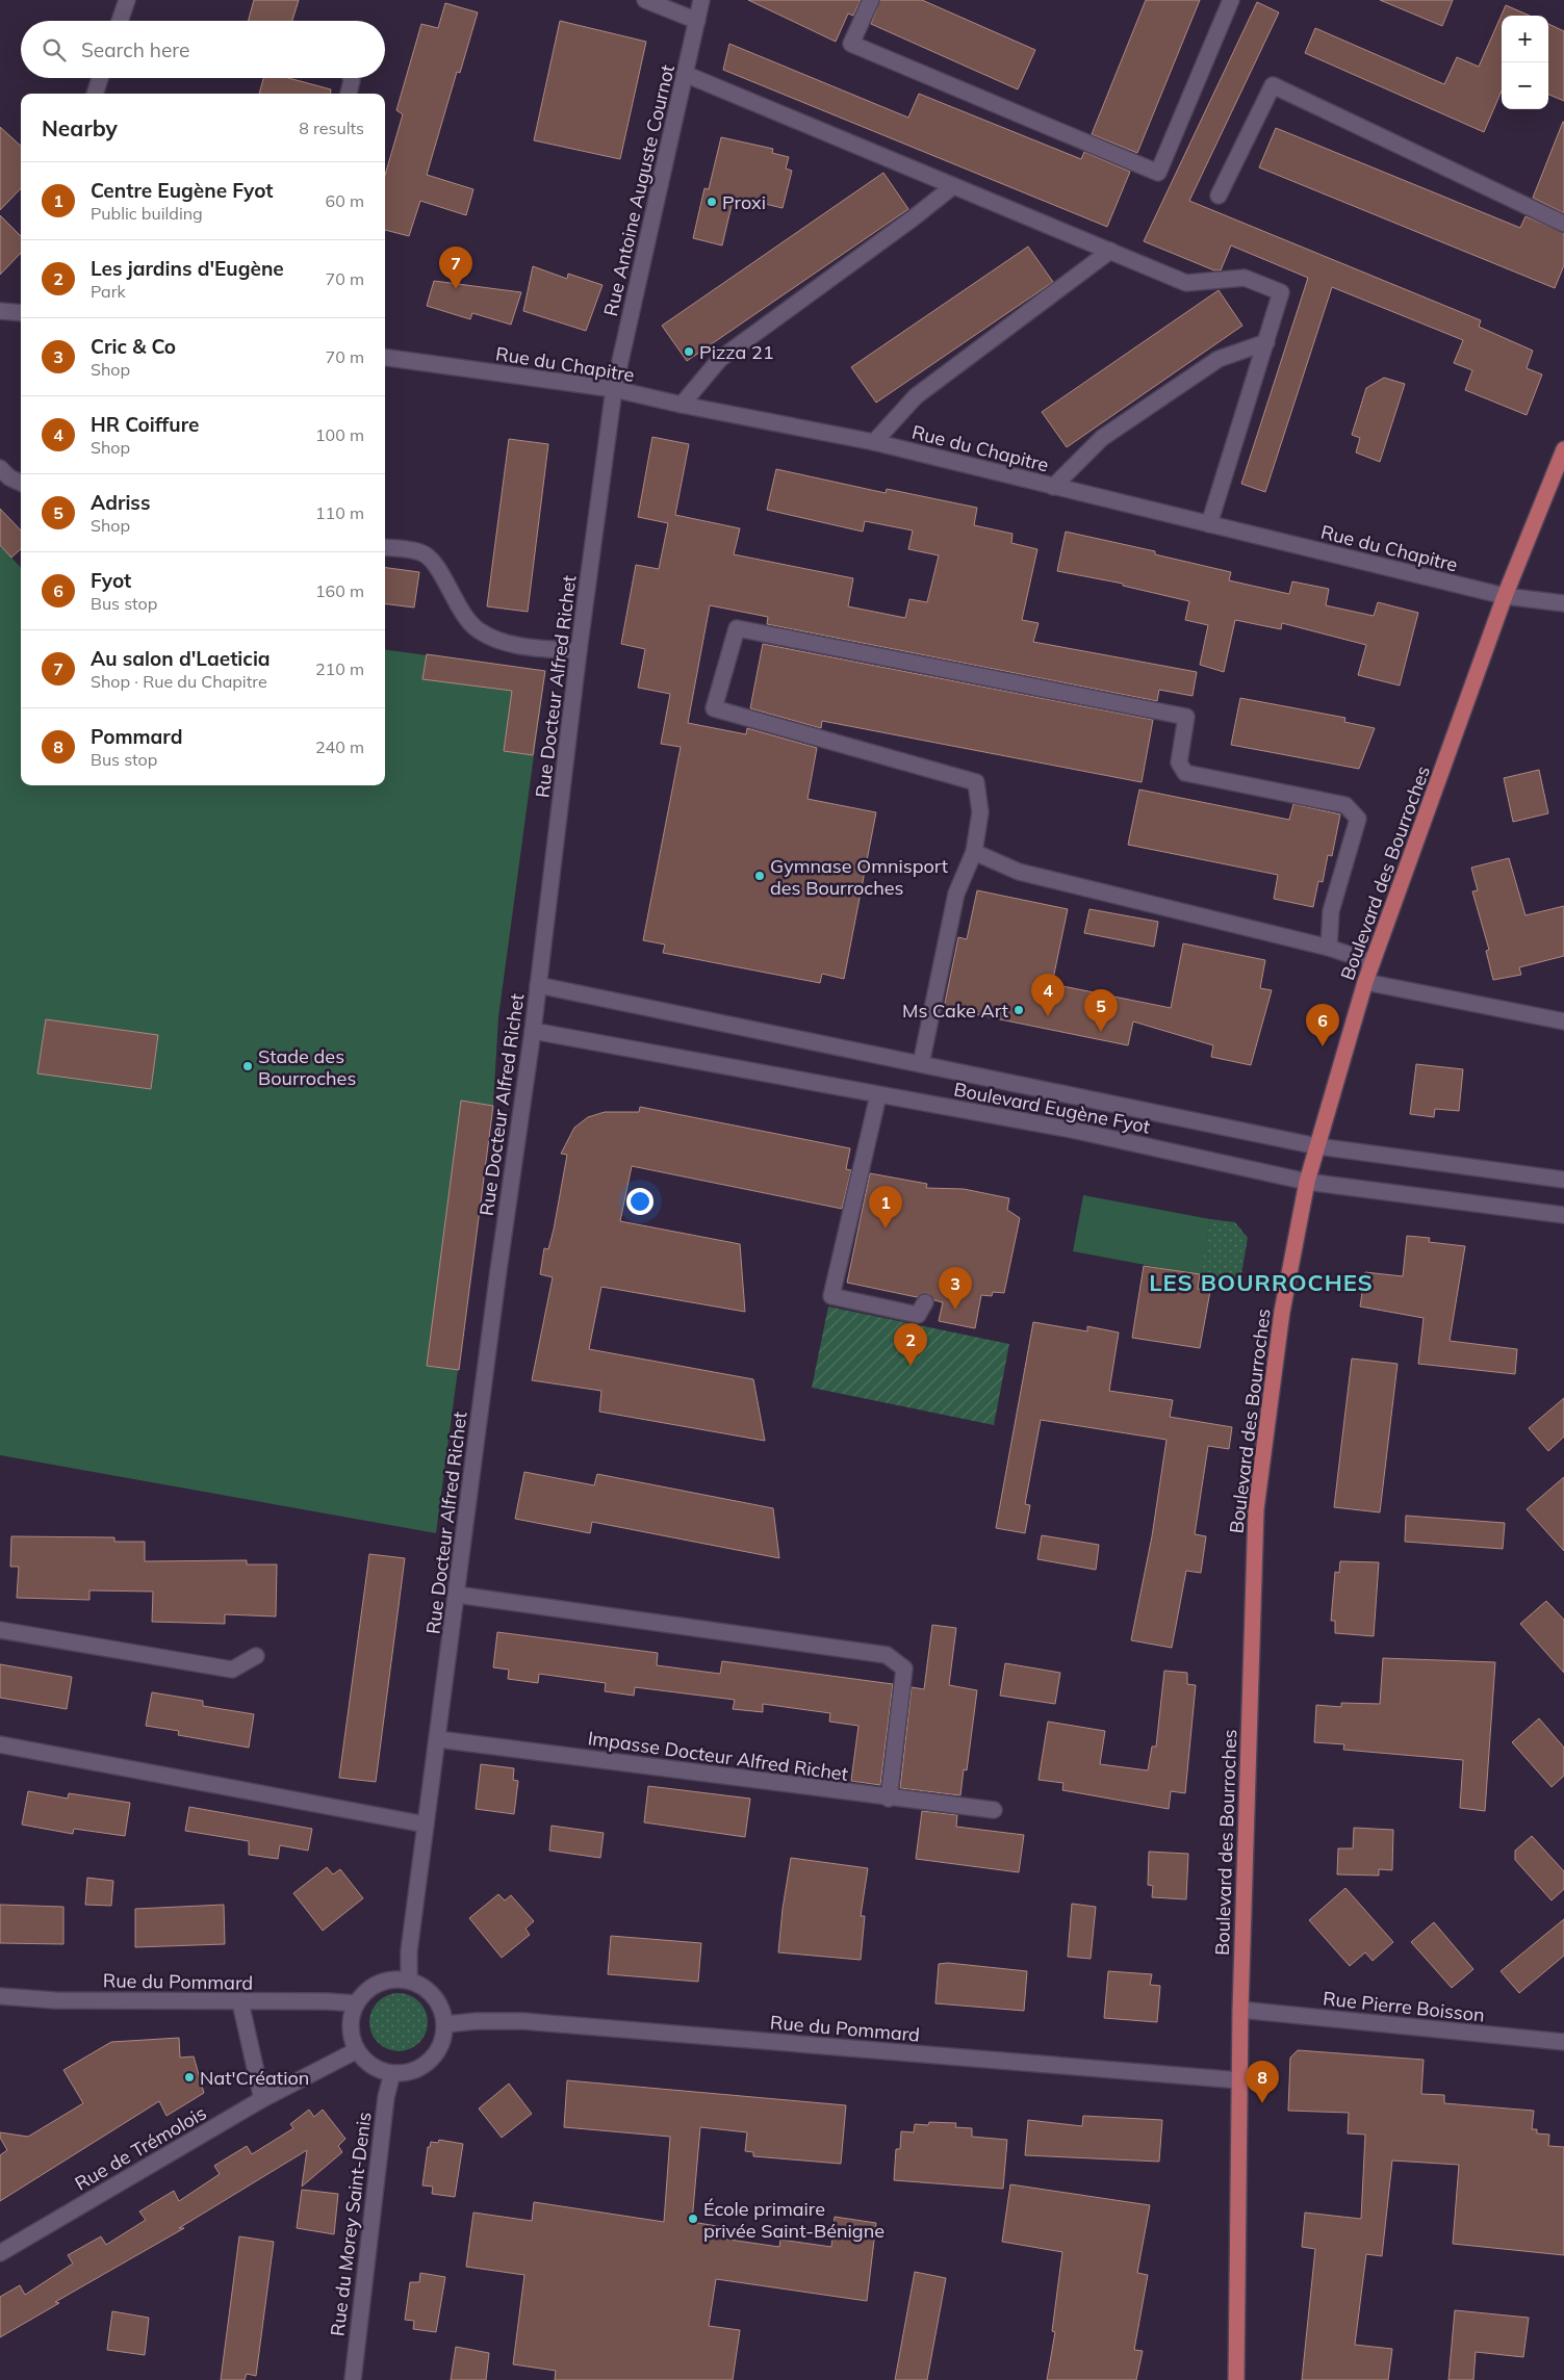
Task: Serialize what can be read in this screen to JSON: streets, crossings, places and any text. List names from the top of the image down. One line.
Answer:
{"streets":{"main road":["Boulevard des Bourroches"],"street":["Rue Antoine Auguste Cournot","Rue du Chapitre","Rue Docteur Alfred Richet","Boulevard Eugène Fyot","Impasse Docteur Alfred Richet","Rue du Pommard","Rue Pierre Boisson","Rue de Trémolois","Rue du Morey Saint-Denis"]},"crossings":[["Rue Antoine Auguste Cournot","Rue du Chapitre"],["Rue Antoine Auguste Cournot","Rue Docteur Alfred Richet"],["Rue du Chapitre","Rue Docteur Alfred Richet"],["Rue du Chapitre","Boulevard des Bourroches"],["Rue Docteur Alfred Richet","Boulevard Eugène Fyot"],["Rue Docteur Alfred Richet","Impasse Docteur Alfred Richet"],["Rue Docteur Alfred Richet","Rue du Pommard"],["Rue Docteur Alfred Richet","Rue de Trémolois"],["Rue Docteur Alfred Richet","Rue du Morey Saint-Denis"],["Boulevard des Bourroches","Boulevard Eugène Fyot"],["Boulevard des Bourroches","Rue du Pommard"],["Boulevard des Bourroches","Rue Pierre Boisson"],["Rue du Pommard","Rue de Trémolois"],["Rue du Pommard","Rue du Morey Saint-Denis"],["Rue de Trémolois","Rue du Morey Saint-Denis"]],"districts":["LES BOURROCHES"],"places":["Proxi","Pizza 21","Gymnase Omnisport des Bourroches","Ms Cake Art","Stade des Bourroches","Nat'Création","École primaire privée Saint-Bénigne"],"page":{"map_buttons":["+","−"],"search":"Search here","heading":["Nearby","8 results"],"list":[{"mark":"1","name":"Centre Eugène Fyot","note":"Public building","value":"60 m"},{"mark":"2","name":"Les jardins d'Eugène","note":"Park","value":"70 m"},{"mark":"3","name":"Cric & Co","note":"Shop","value":"70 m"},{"mark":"4","name":"HR Coiffure","note":"Shop","value":"100 m"},{"mark":"5","name":"Adriss","note":"Shop","value":"110 m"},{"mark":"6","name":"Fyot","note":"Bus stop","value":"160 m"},{"mark":"7","name":"Au salon d'Laeticia","note":"Shop · Rue du Chapitre","value":"210 m"},{"mark":"8","name":"Pommard","note":"Bus stop","value":"240 m"}],"pins":["7","4","5","6","1","3","2","8"]}}
